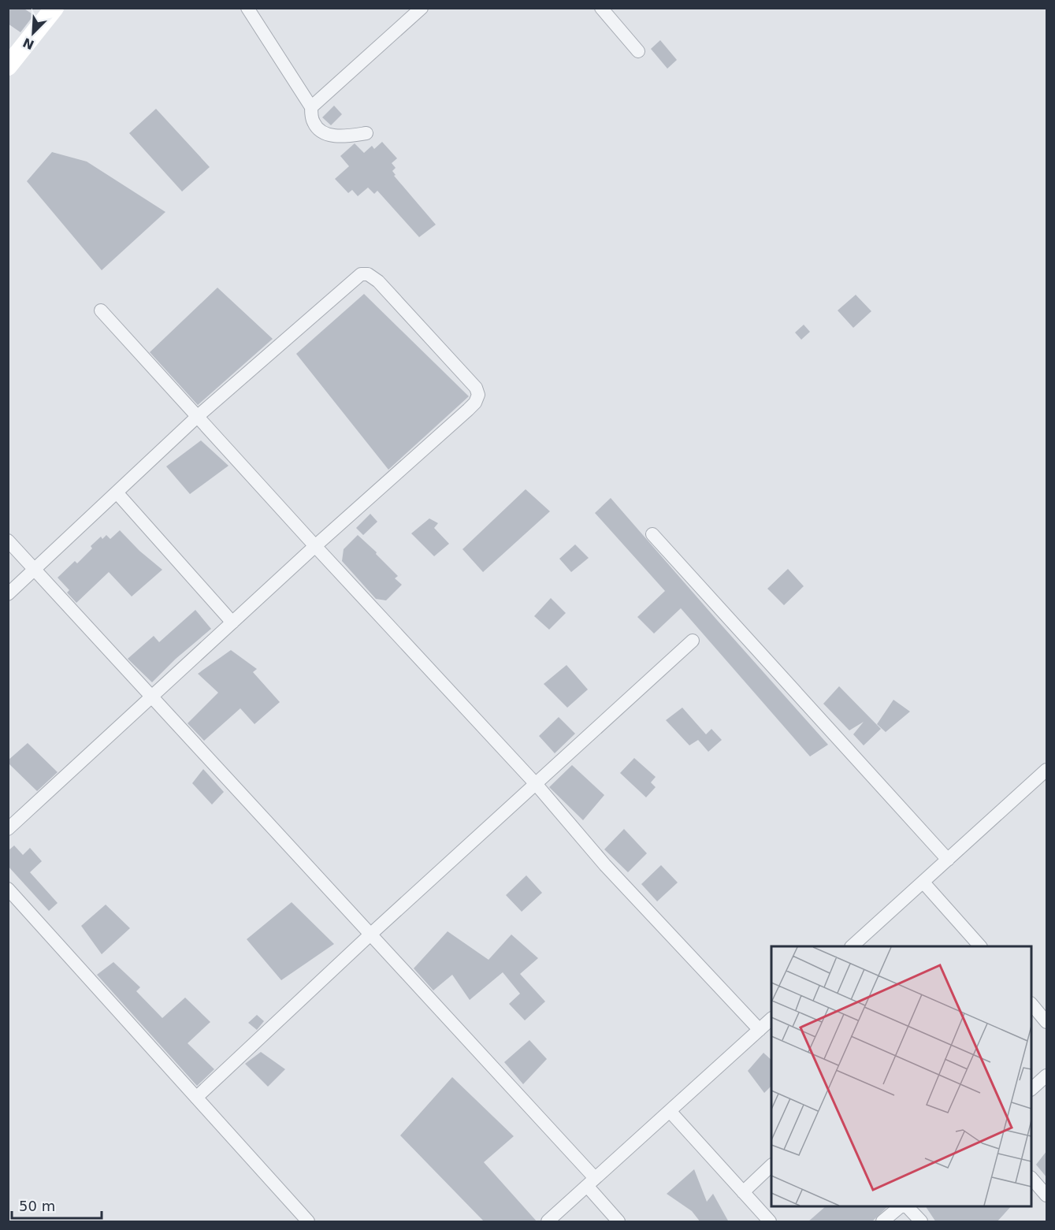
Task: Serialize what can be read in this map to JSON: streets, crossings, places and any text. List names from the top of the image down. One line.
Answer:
{"scale_bar":"50 m","north":"bottom left"}
